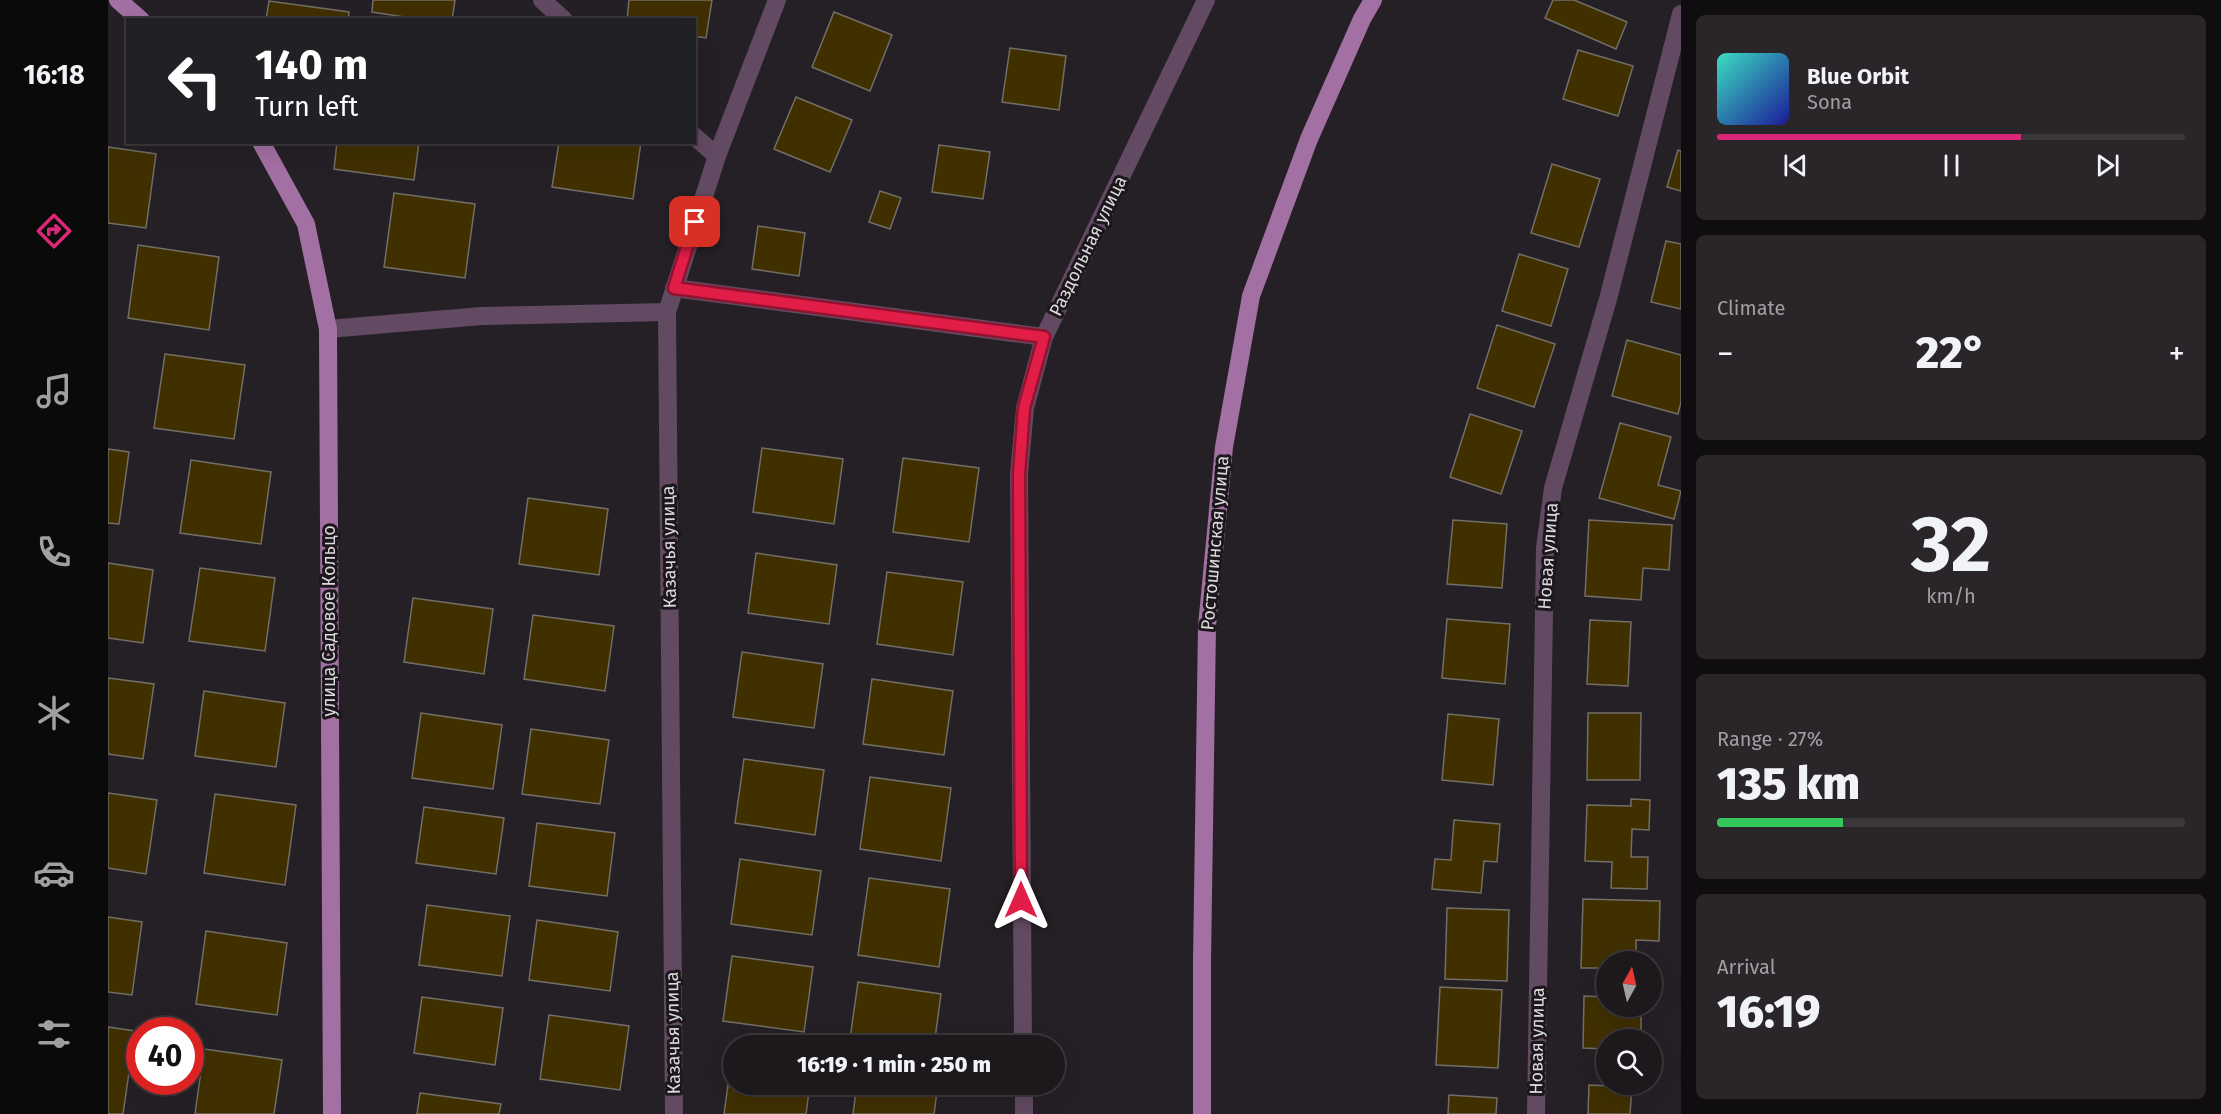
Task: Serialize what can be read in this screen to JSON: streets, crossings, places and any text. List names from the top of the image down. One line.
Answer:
{"streets":{"main road":["Ростошинская улица","улица Садовое Кольцо"],"street":["Раздольная улица","Казачья улица","Новая улица"]},"north":"top","page":{"tabs":"16:18","turn":["140 m","Turn left"],"song":["Blue Orbit","Sona"],"tile":["Climate",["32","km/h"],["Range · 27%","135 km"],["Arrival","16:19"]],"heat":["−","22°","+"],"limit":"40","trip":"16:19 · 1 min · 250 m"}}
